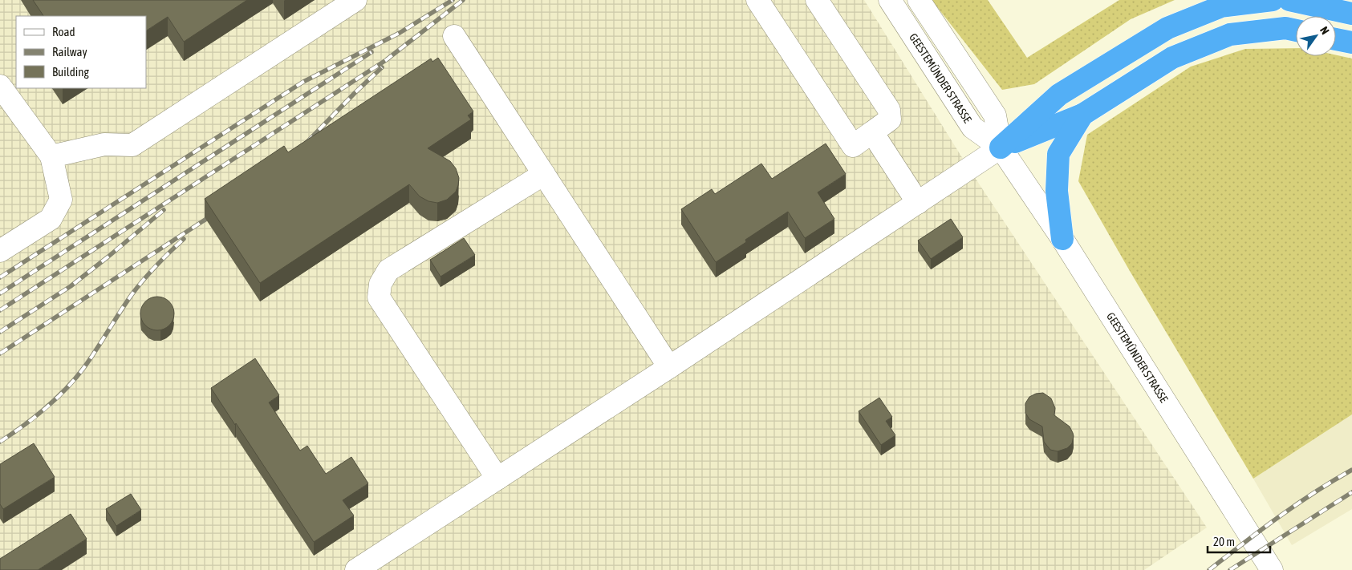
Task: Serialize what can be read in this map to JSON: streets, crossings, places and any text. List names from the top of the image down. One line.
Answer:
{"streets":{"street":["GEESTEMÜNDER STRASSE"]},"legend":["Road","Railway","Building"],"scale_bar":"20 m","north":"top right"}
